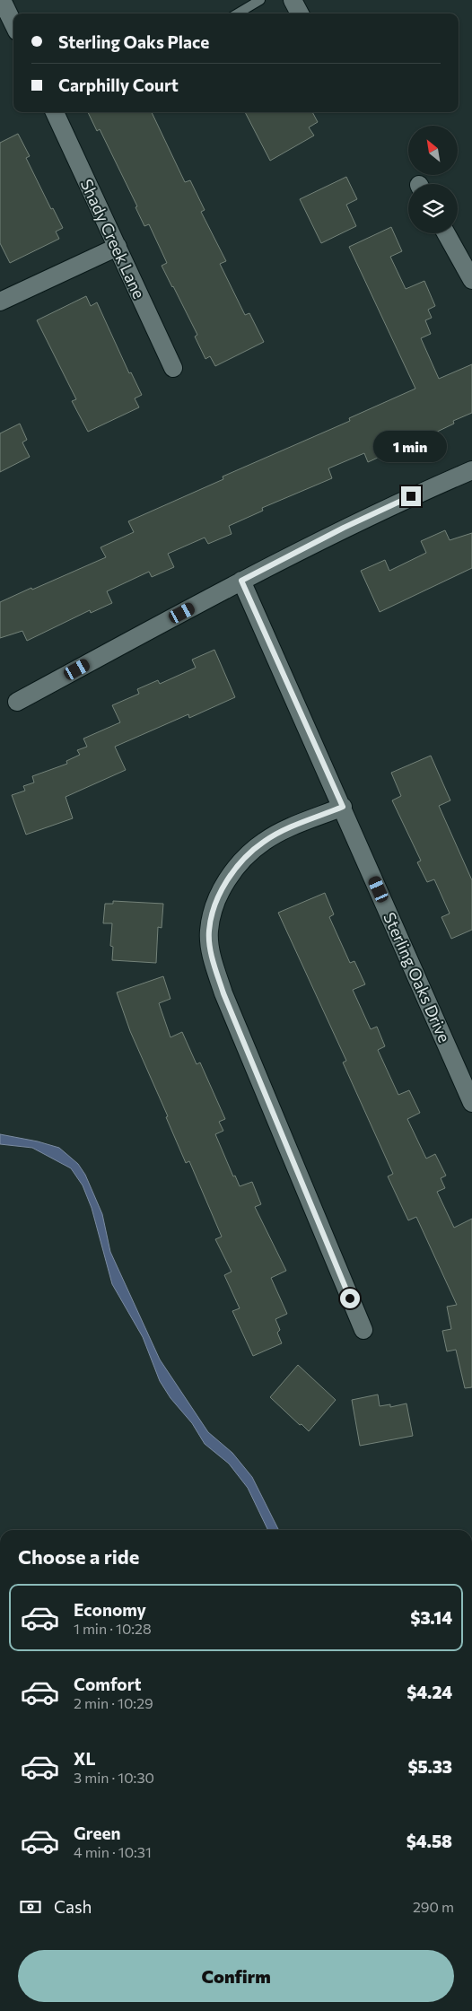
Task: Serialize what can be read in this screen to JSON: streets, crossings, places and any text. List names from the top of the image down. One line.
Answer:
{"streets":{"street":["Shady Creek Lane","Sterling Oaks Drive"]},"north":"top left","page":{"banner":["Sterling Oaks Place","Carphilly Court"],"bubble":"1 min","heading":"Choose a ride","list":[{"name":"Economy","note":"1 min · 10:28","value":"$3.14"},{"name":"Comfort","note":"2 min · 10:29","value":"$4.24"},{"name":"XL","note":"3 min · 10:30","value":"$5.33"},{"name":"Green","note":"4 min · 10:31","value":"$4.58"}],"pay":["Cash","290 m"],"buttons":"Confirm"}}
